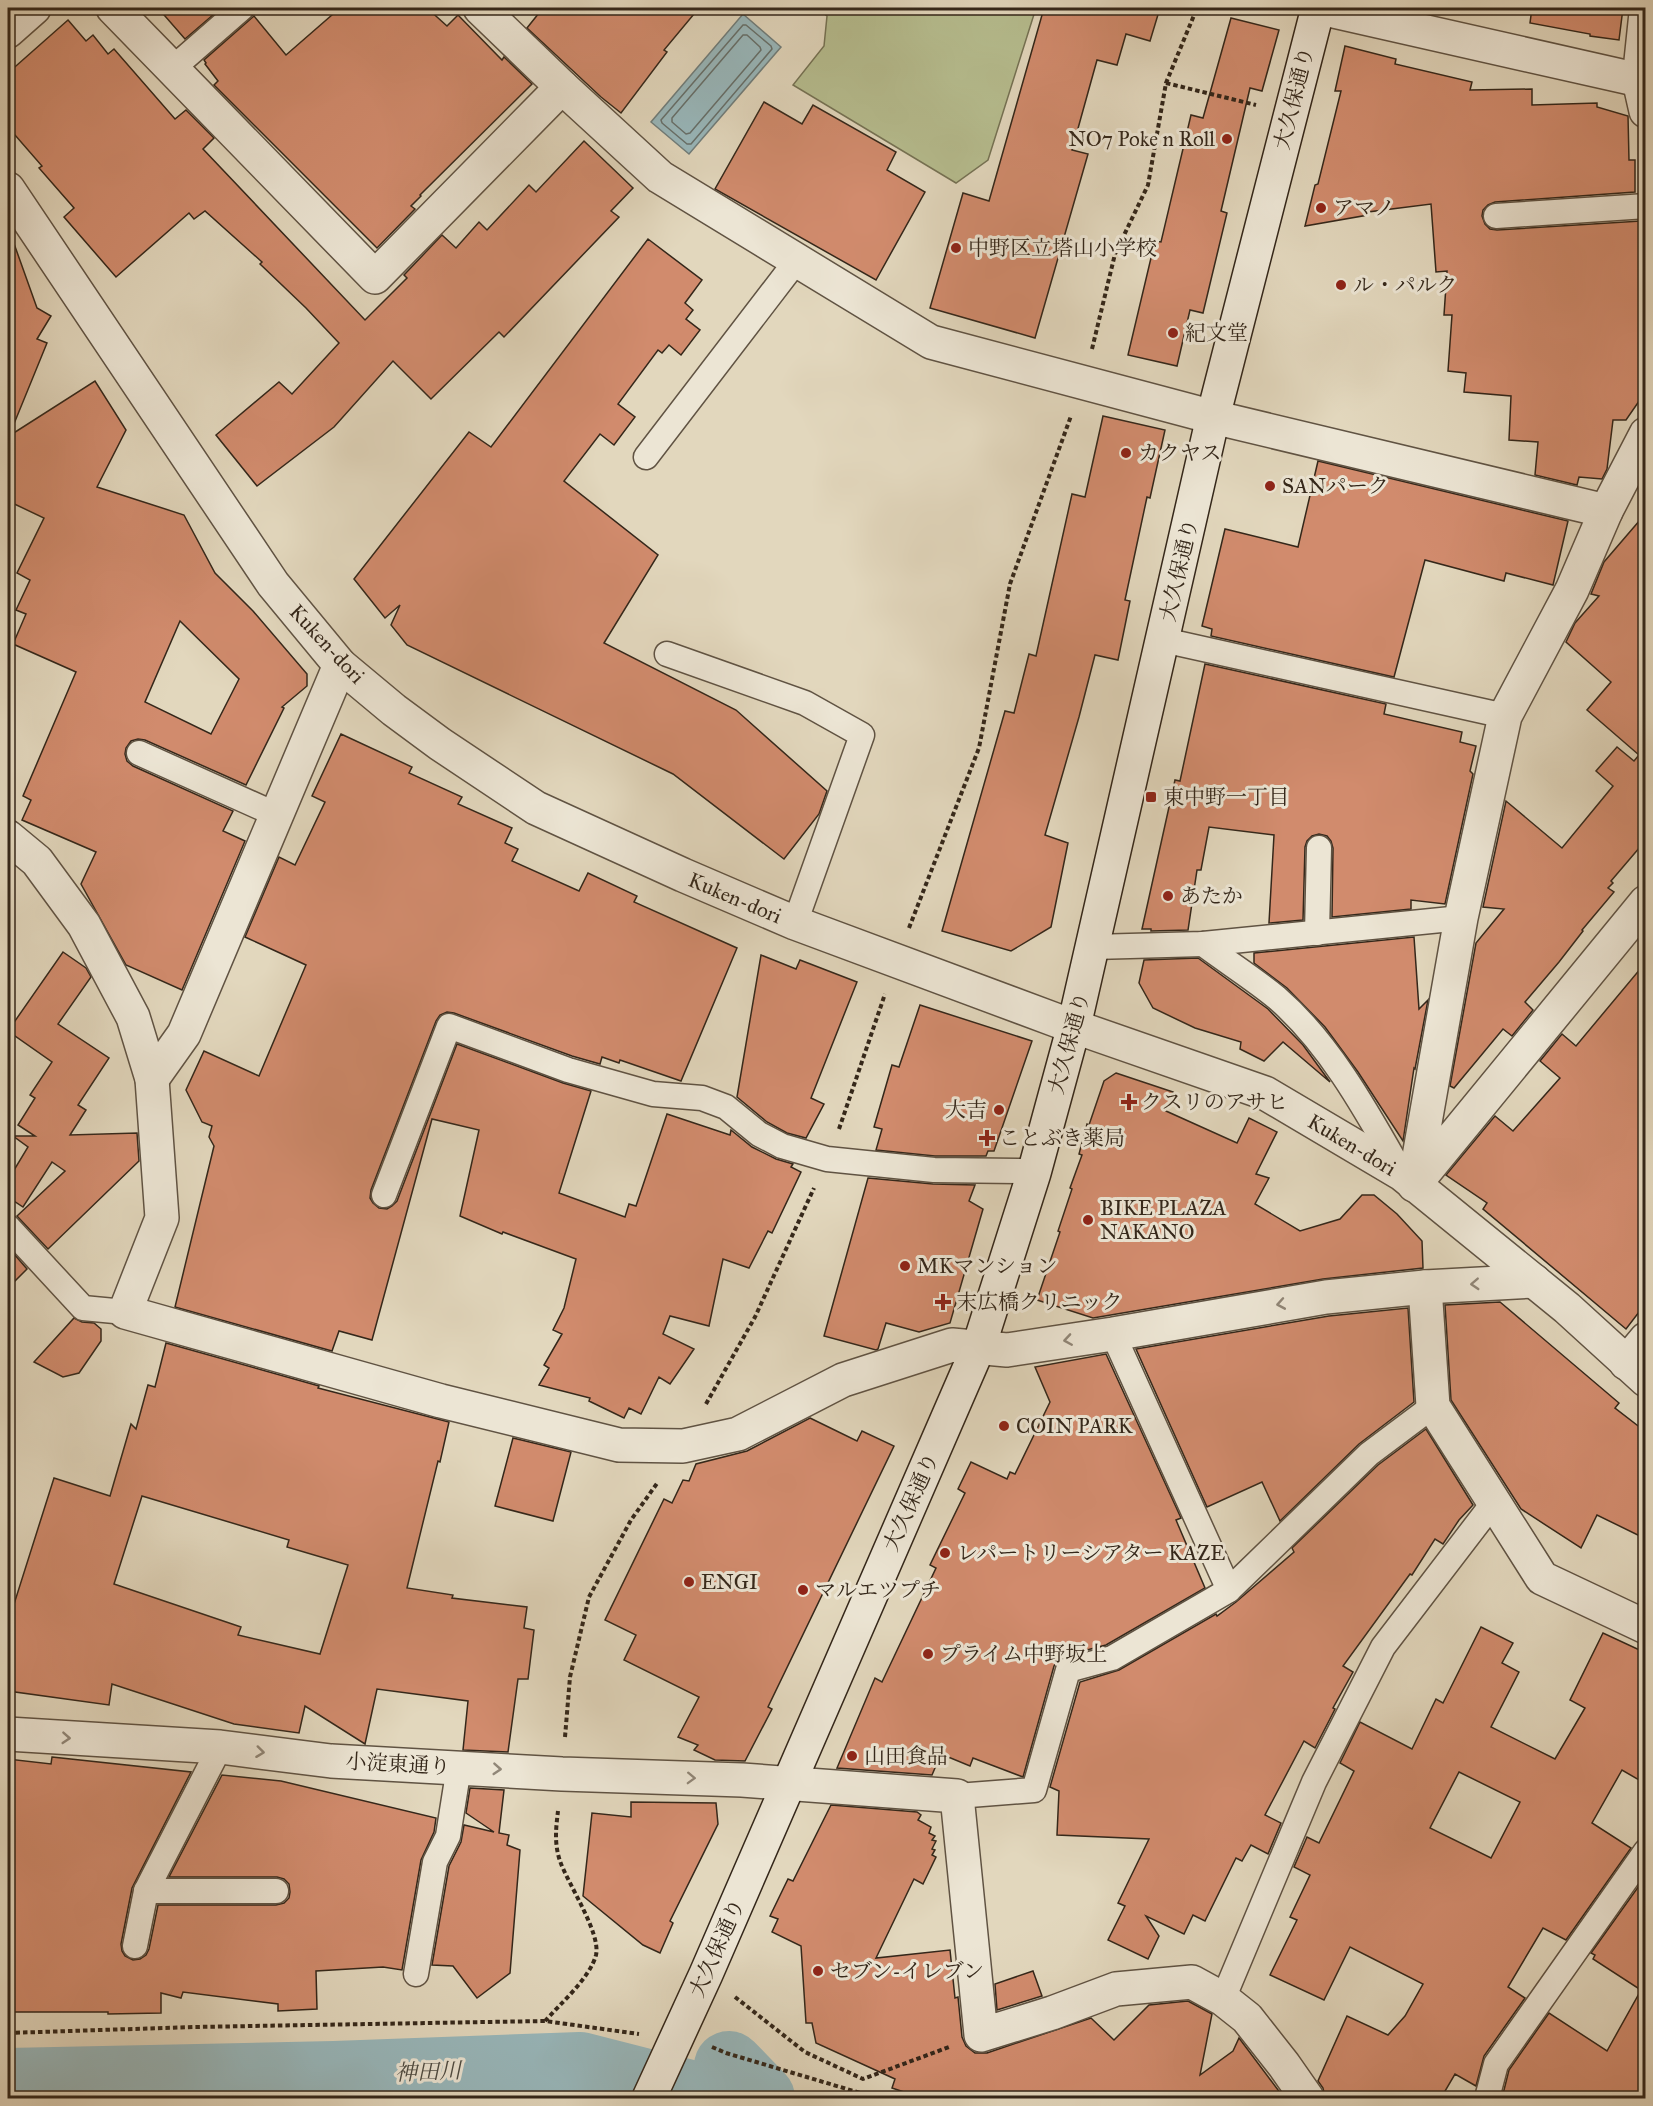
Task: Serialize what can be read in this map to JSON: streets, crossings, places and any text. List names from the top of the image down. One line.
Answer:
{"streets":{"street":["大久保通り","Kuken-dori","小淀東通り"]},"crossings":[["大久保通り","Kuken-dori"],["大久保通り","小淀東通り"]],"one_way":["小淀東通り"],"water":["神田川"],"places":{"other":["NO7 Poke n Roll","アマノ","中野区立塔山小学校","ル・パルク","紀文堂","カクヤス","SANパーク","あたか","大吉","BIKE PLAZA NAKANO","MKマンション","COIN PARK","レパートリーシアター KAZE","ENGI","マルエツプチ","プライム中野坂上","山田食品","セブン-イレブン"],"transit":["東中野一丁目"],"health":["クスリのアサヒ","ことぶき薬局","末広橋クリニック"]}}
